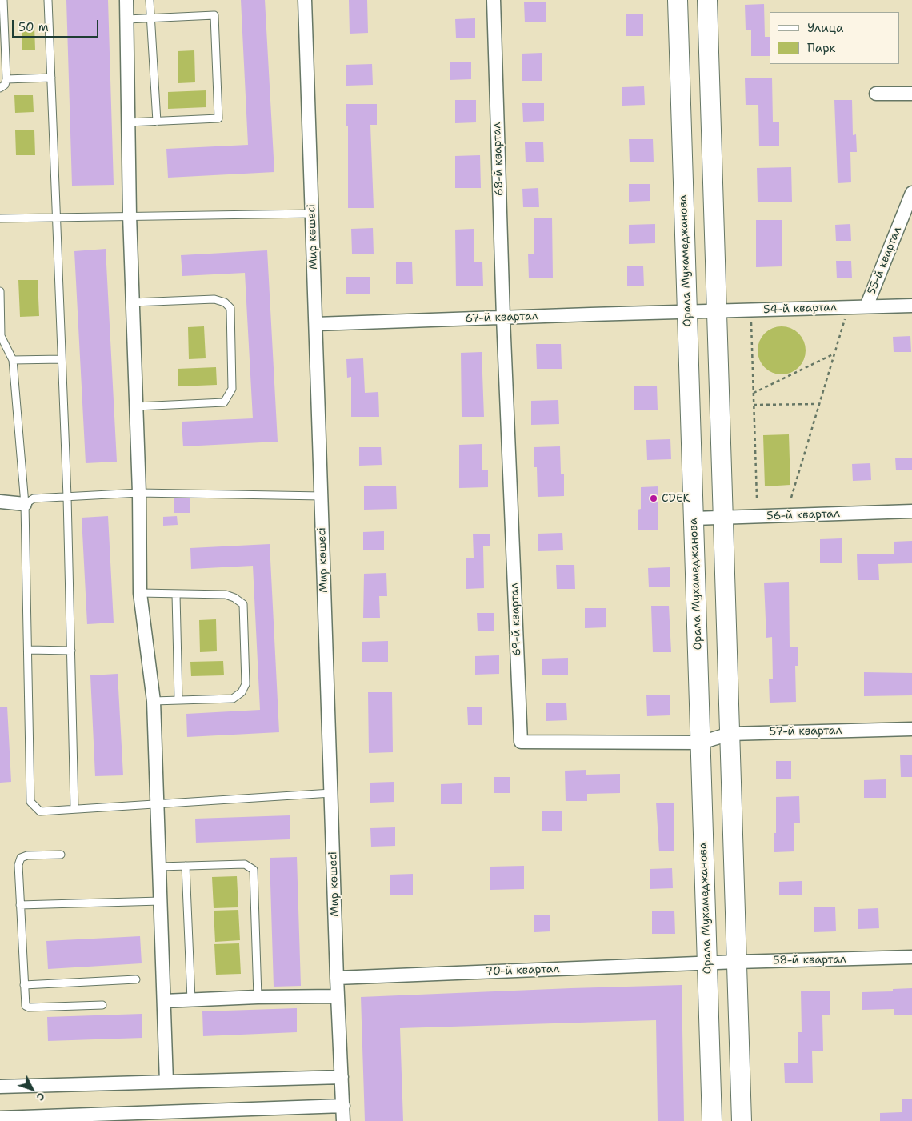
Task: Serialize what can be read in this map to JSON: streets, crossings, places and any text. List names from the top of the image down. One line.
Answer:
{"streets":{"street":["68-й квартал","Мир көшесі","Орала Мухамеджанова","55-й квартал","54-й квартал","67-й квартал","56-й квартал","69-й квартал","57-й квартал","58-й квартал","70-й квартал"]},"crossings":[["68-й квартал","67-й квартал"],["68-й квартал","69-й квартал"],["Мир көшесі","67-й квартал"],["Мир көшесі","70-й квартал"],["Орала Мухамеджанова","54-й квартал"],["Орала Мухамеджанова","67-й квартал"],["Орала Мухамеджанова","56-й квартал"],["Орала Мухамеджанова","69-й квартал"],["Орала Мухамеджанова","57-й квартал"],["Орала Мухамеджанова","58-й квартал"],["Орала Мухамеджанова","70-й квартал"],["55-й квартал","54-й квартал"],["54-й квартал","67-й квартал"],["67-й квартал","69-й квартал"],["69-й квартал","57-й квартал"],["58-й квартал","70-й квартал"]],"places":["CDEK"],"legend":["Улица","Парк"],"scale_bar":"50 m","north":"bottom right"}
